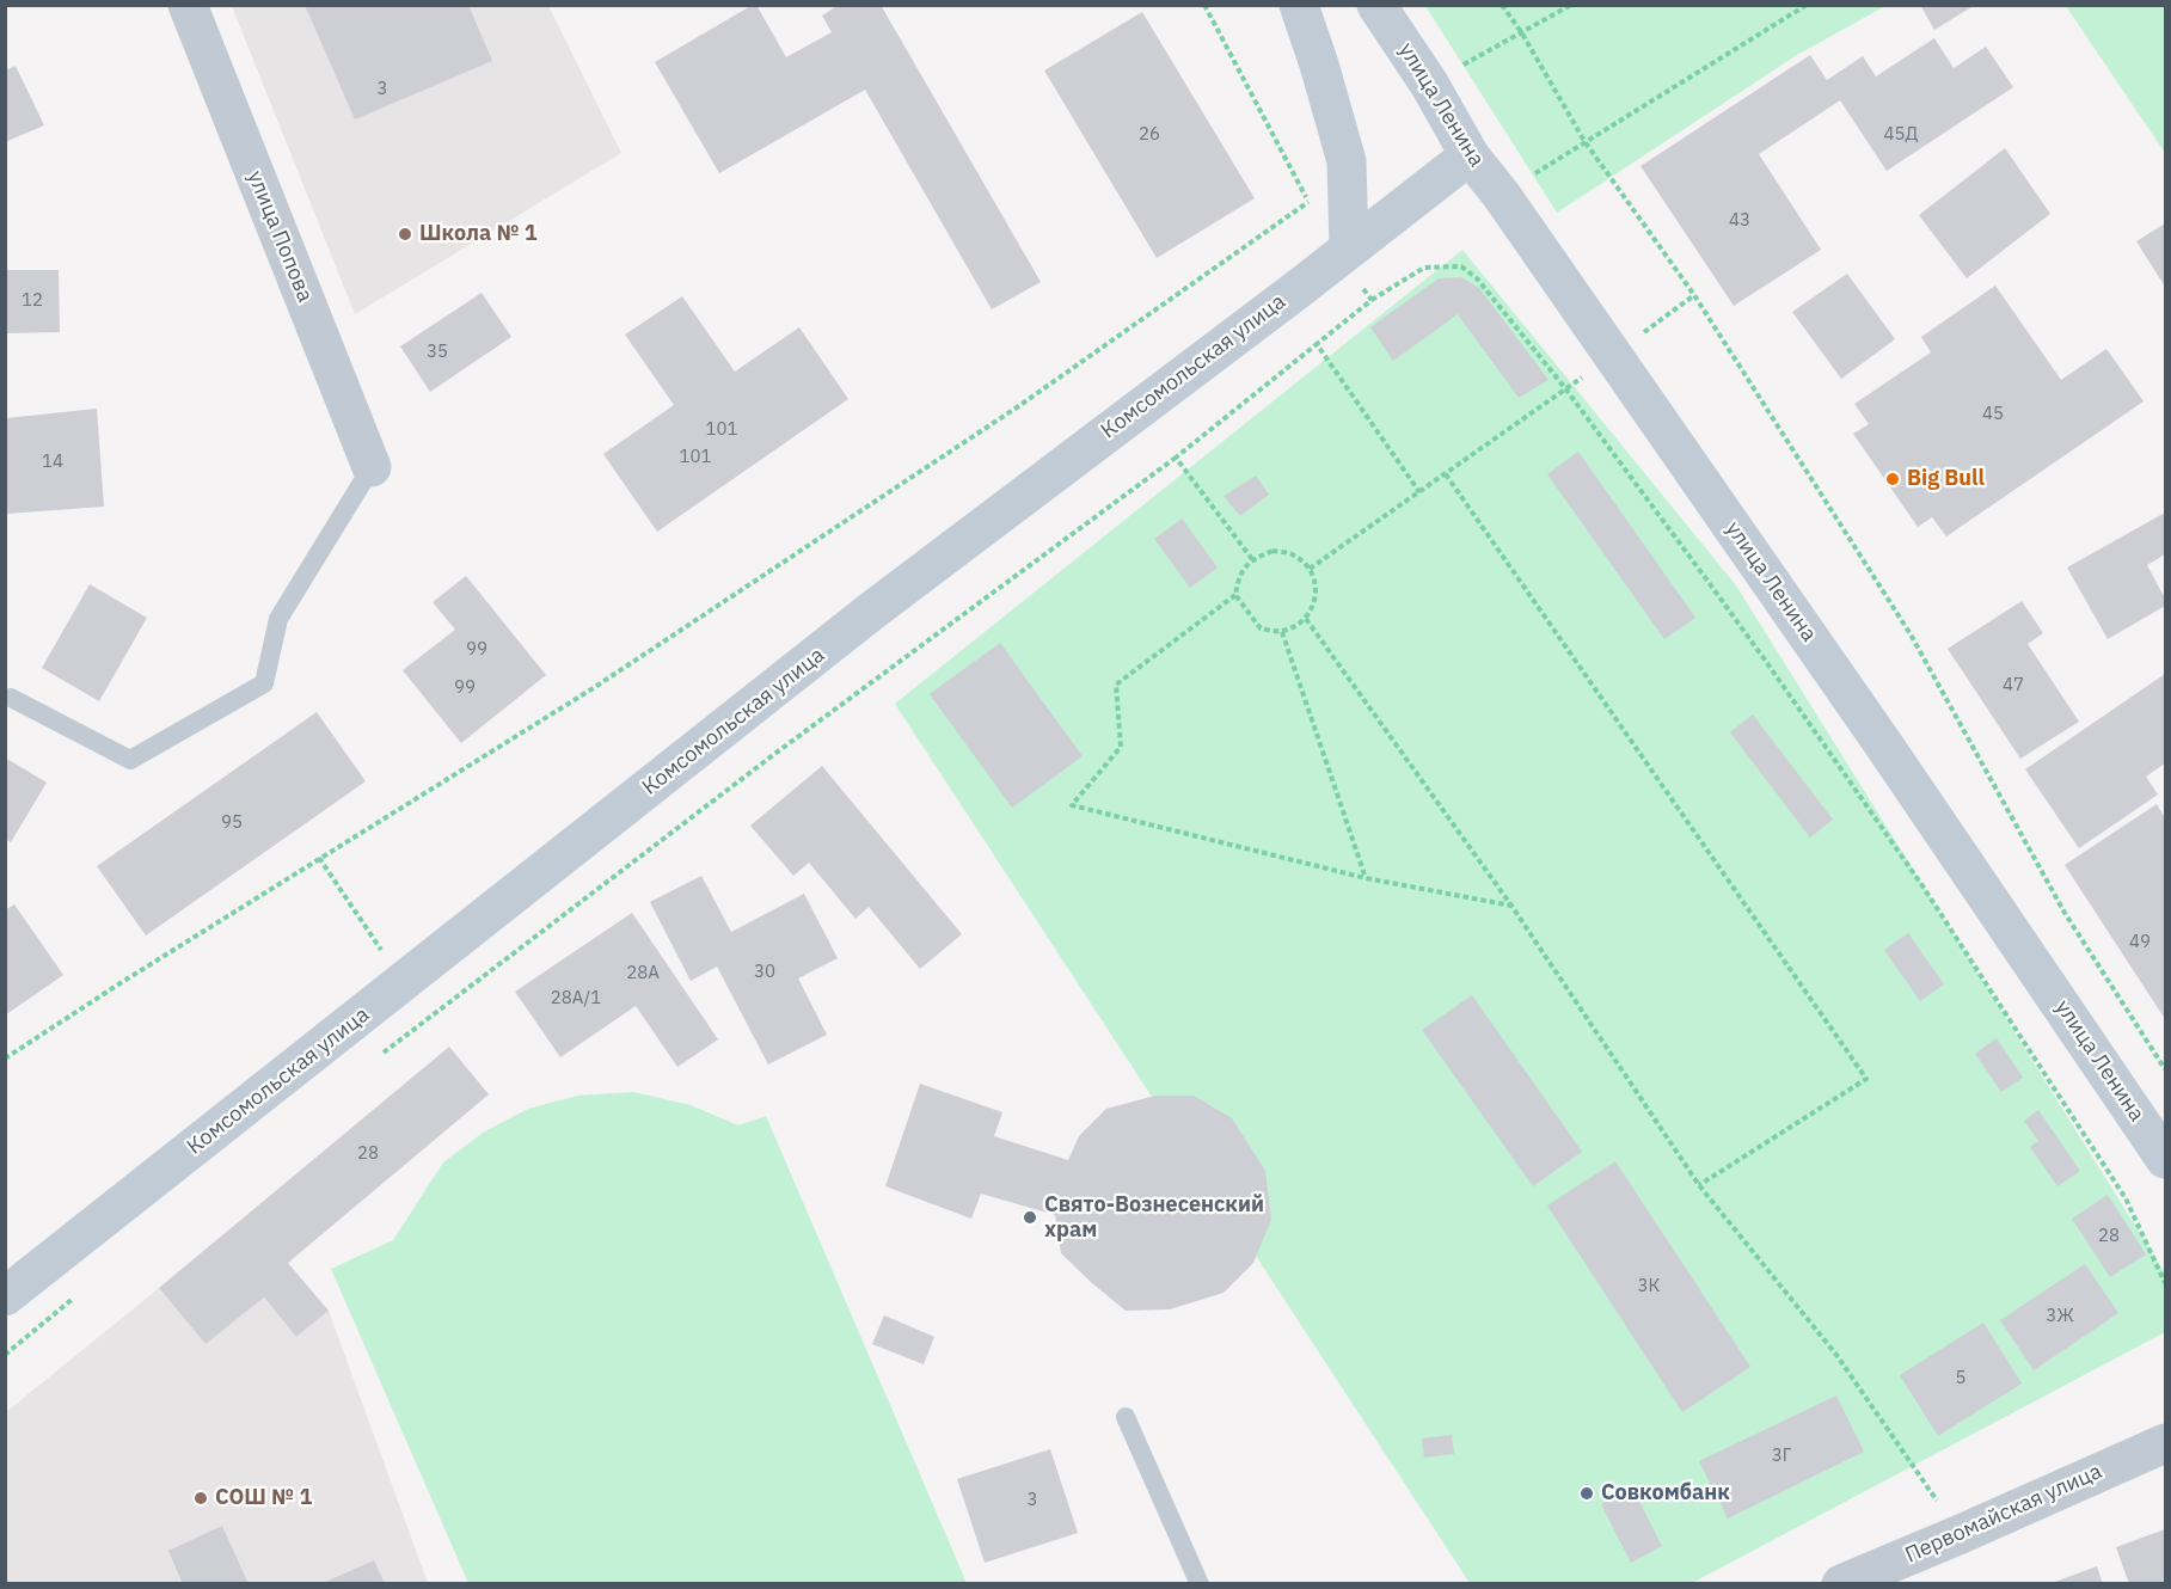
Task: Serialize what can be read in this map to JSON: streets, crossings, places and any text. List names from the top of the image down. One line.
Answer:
{"streets":{"street":["улица Ленина","улица Попова","Комсомольская улица","Первомайская улица"]},"crossings":[["улица Ленина","Комсомольская улица"]],"places":["Школа № 1","Big Bull","Свято-Вознесенский храм","Совкомбанк","СОШ № 1"],"house_numbers":["3","26","45Д","43","12","35","45","101","101","14","99","47","99","95","49","30","28А","28А/1","28","28","3К","3Ж","5","3Г","3"]}
